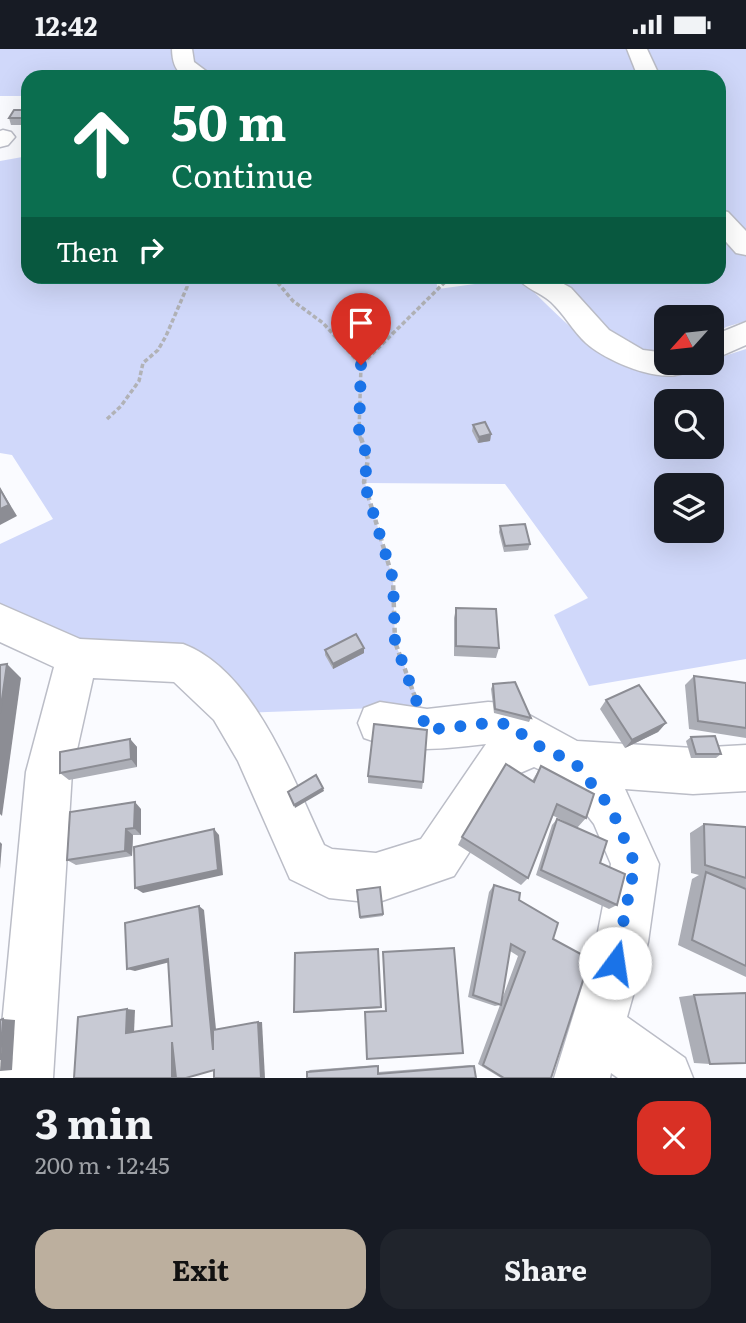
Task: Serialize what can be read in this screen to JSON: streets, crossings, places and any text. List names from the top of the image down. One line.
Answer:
{"north":"bottom left","page":{"status":"12:42","turn":["50 m","Continue"],"then":"Then","heading":["3 min","200 m · 12:45"],"buttons":["Exit","Share"]}}
